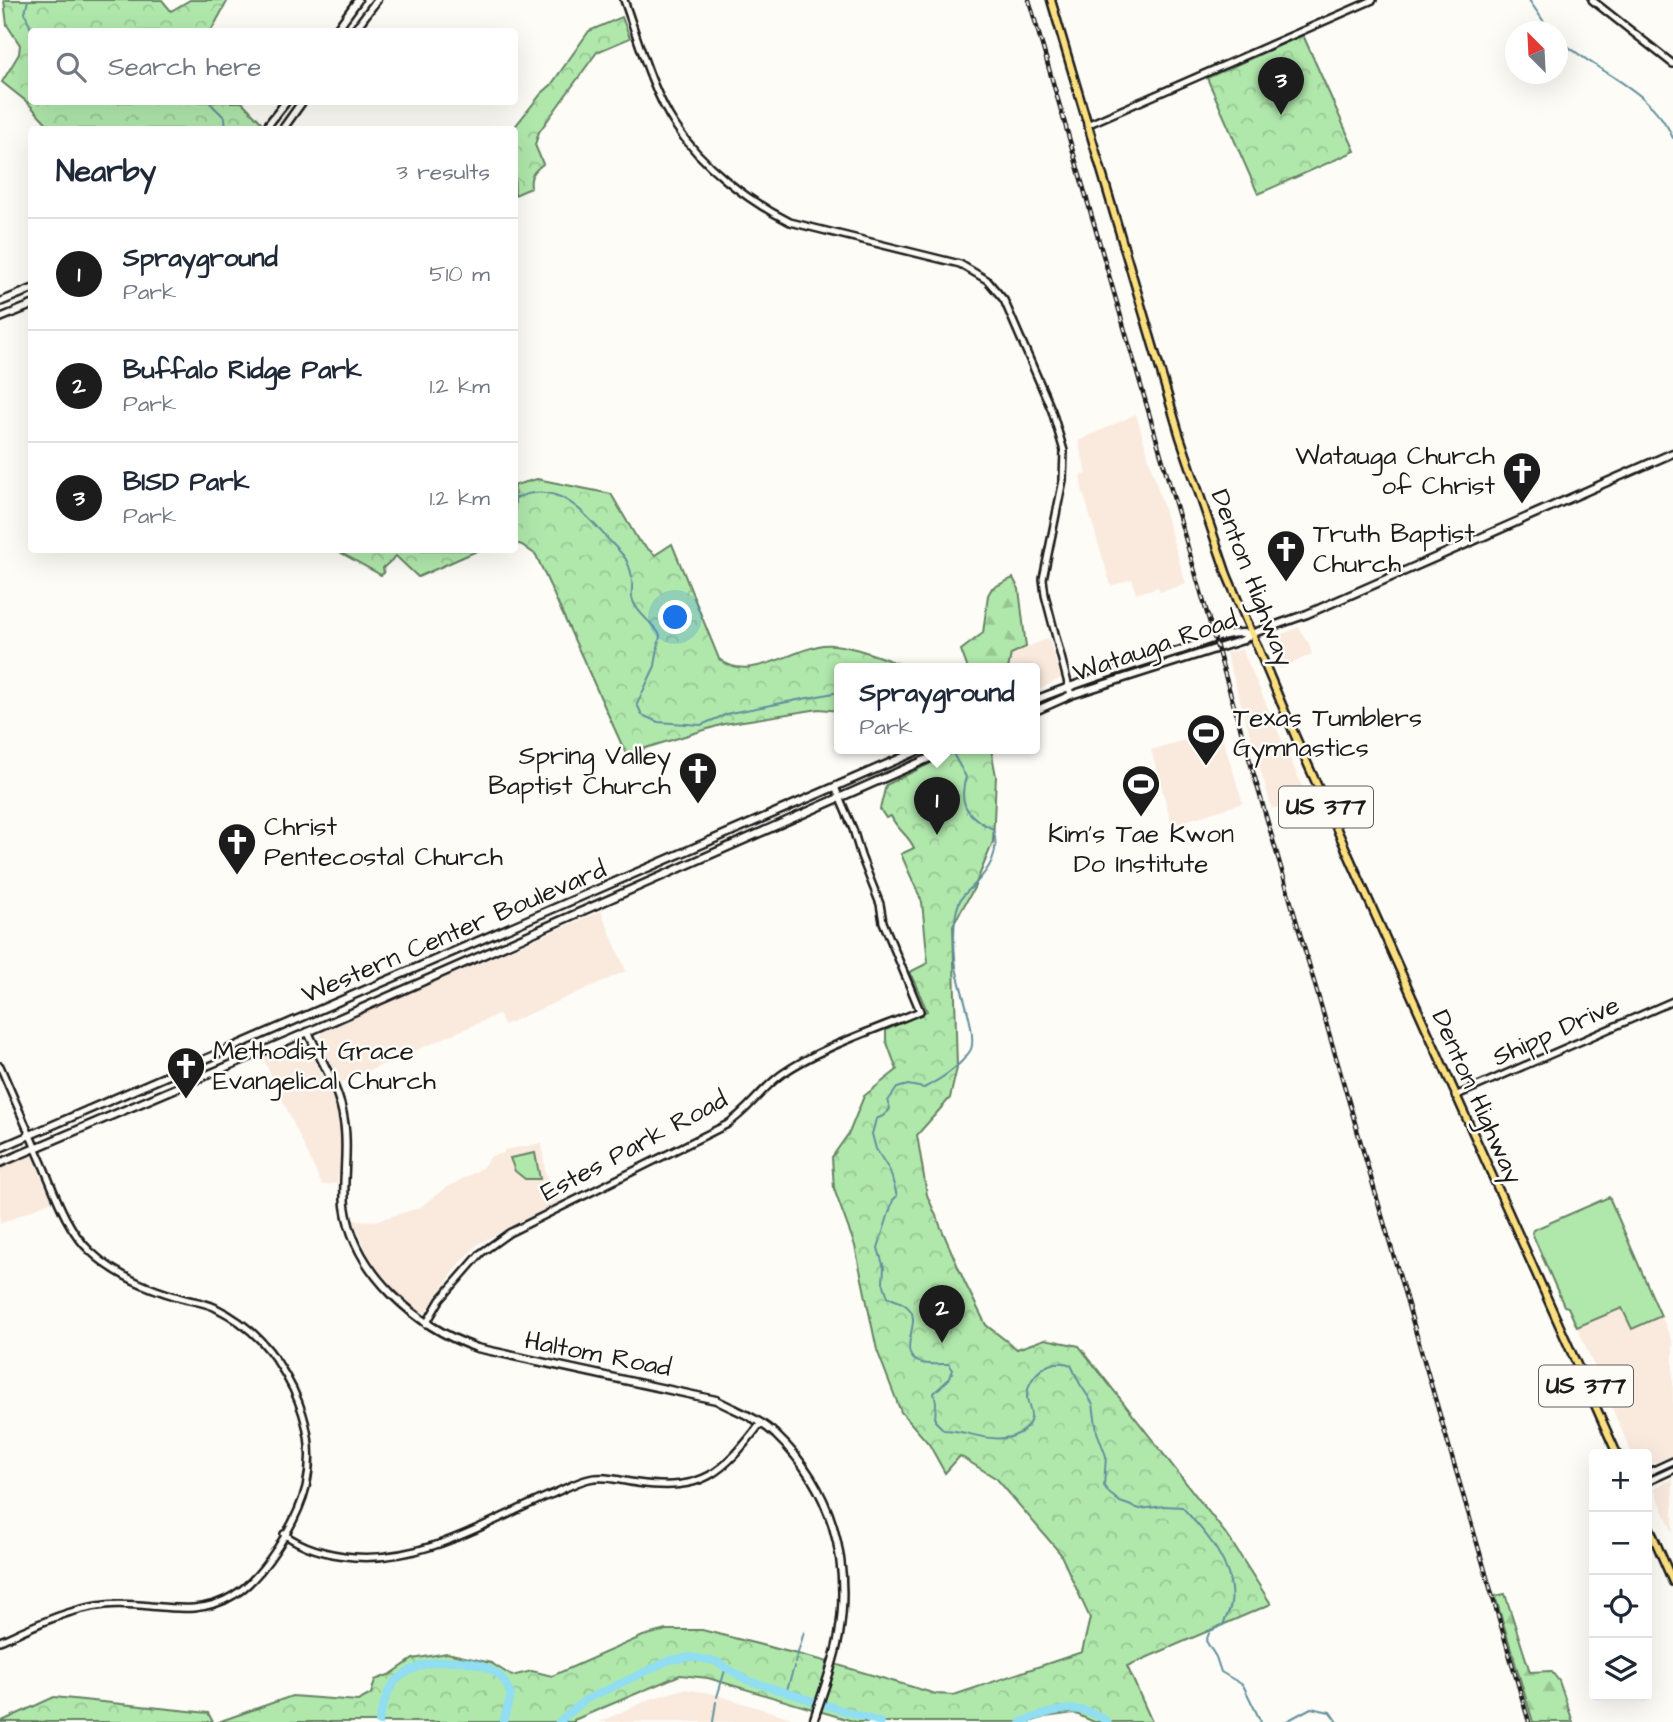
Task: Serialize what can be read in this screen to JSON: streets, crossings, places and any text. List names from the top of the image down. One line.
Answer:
{"streets":{"main road":["Denton Highway","Watauga Road","US 377","Western Center Boulevard","Haltom Road"],"street":["Shipp Drive","Estes Park Road"]},"crossings":[["Denton Highway","Watauga Road"],["Denton Highway","Shipp Drive"],["Western Center Boulevard","Estes Park Road"],["Western Center Boulevard","Haltom Road"],["Estes Park Road","Haltom Road"]],"places":{"church":["Watauga Church of Christ","Truth Baptist Church","Spring Valley Baptist Church","Christ Pentecostal Church","Methodist Grace Evangelical Church"],"sports":["Texas Tumblers Gymnastics","Kim's Tae Kwon Do Institute"]},"north":"top left","page":{"search":"Search here","pins":["3","1","2"],"heading":["Nearby","3 results"],"list":[{"mark":"1","name":"Sprayground","note":"Park","value":"510 m"},{"mark":"2","name":"Buffalo Ridge Park","note":"Park","value":"1.2 km"},{"mark":"3","name":"BISD Park","note":"Park","value":"1.2 km"}],"popup":["Sprayground","Park"],"map_buttons":["+","−"]}}
